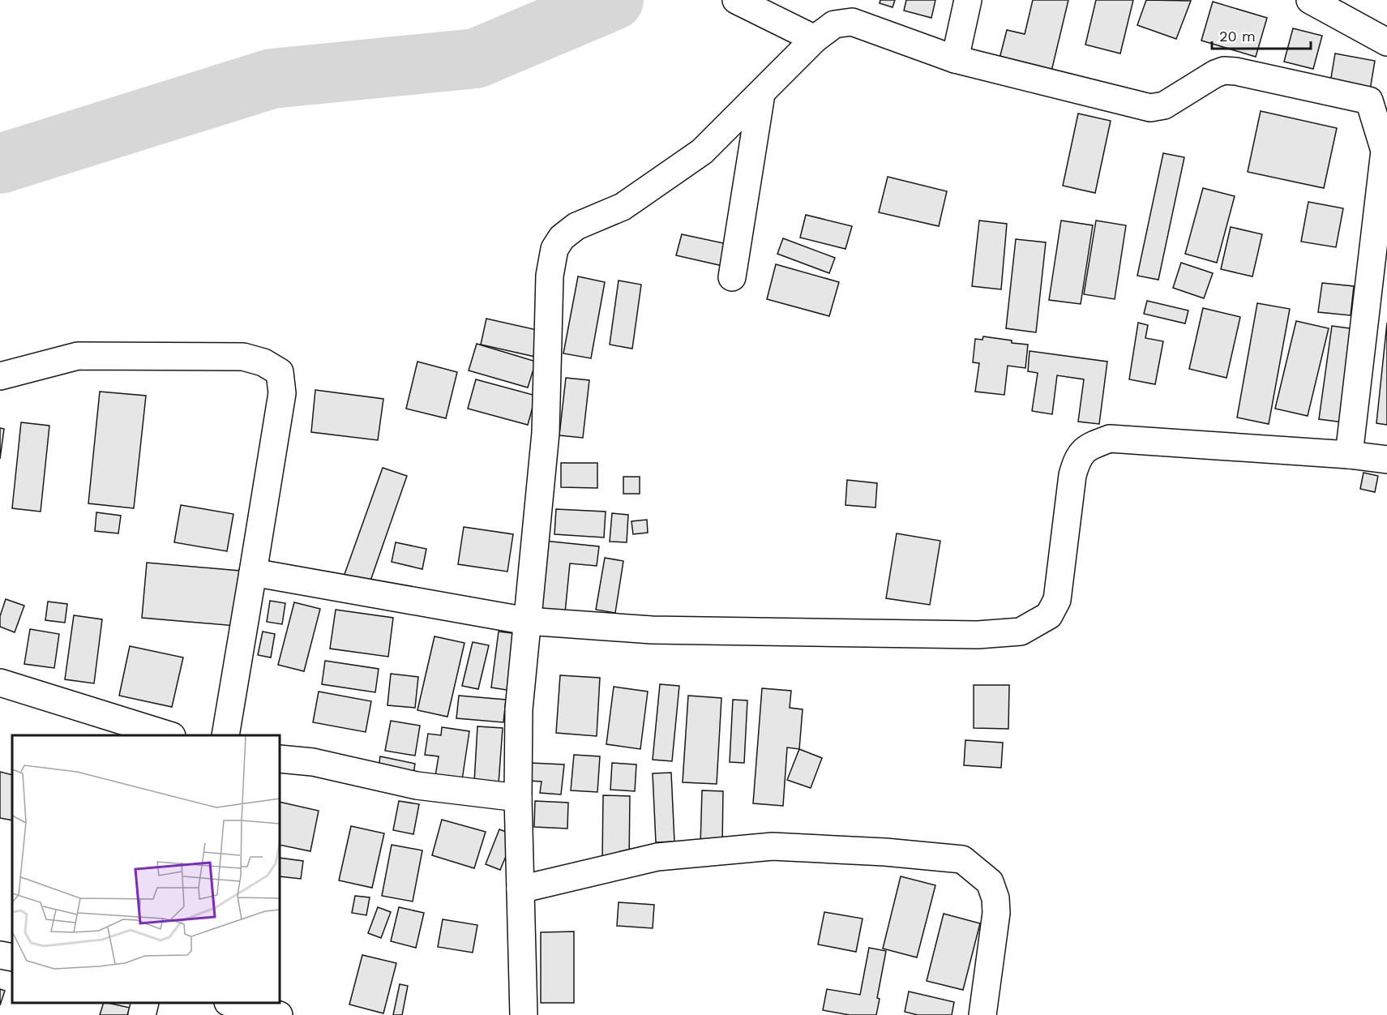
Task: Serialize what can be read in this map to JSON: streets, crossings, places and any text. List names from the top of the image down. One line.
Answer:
{"scale_bar":"20 m"}
